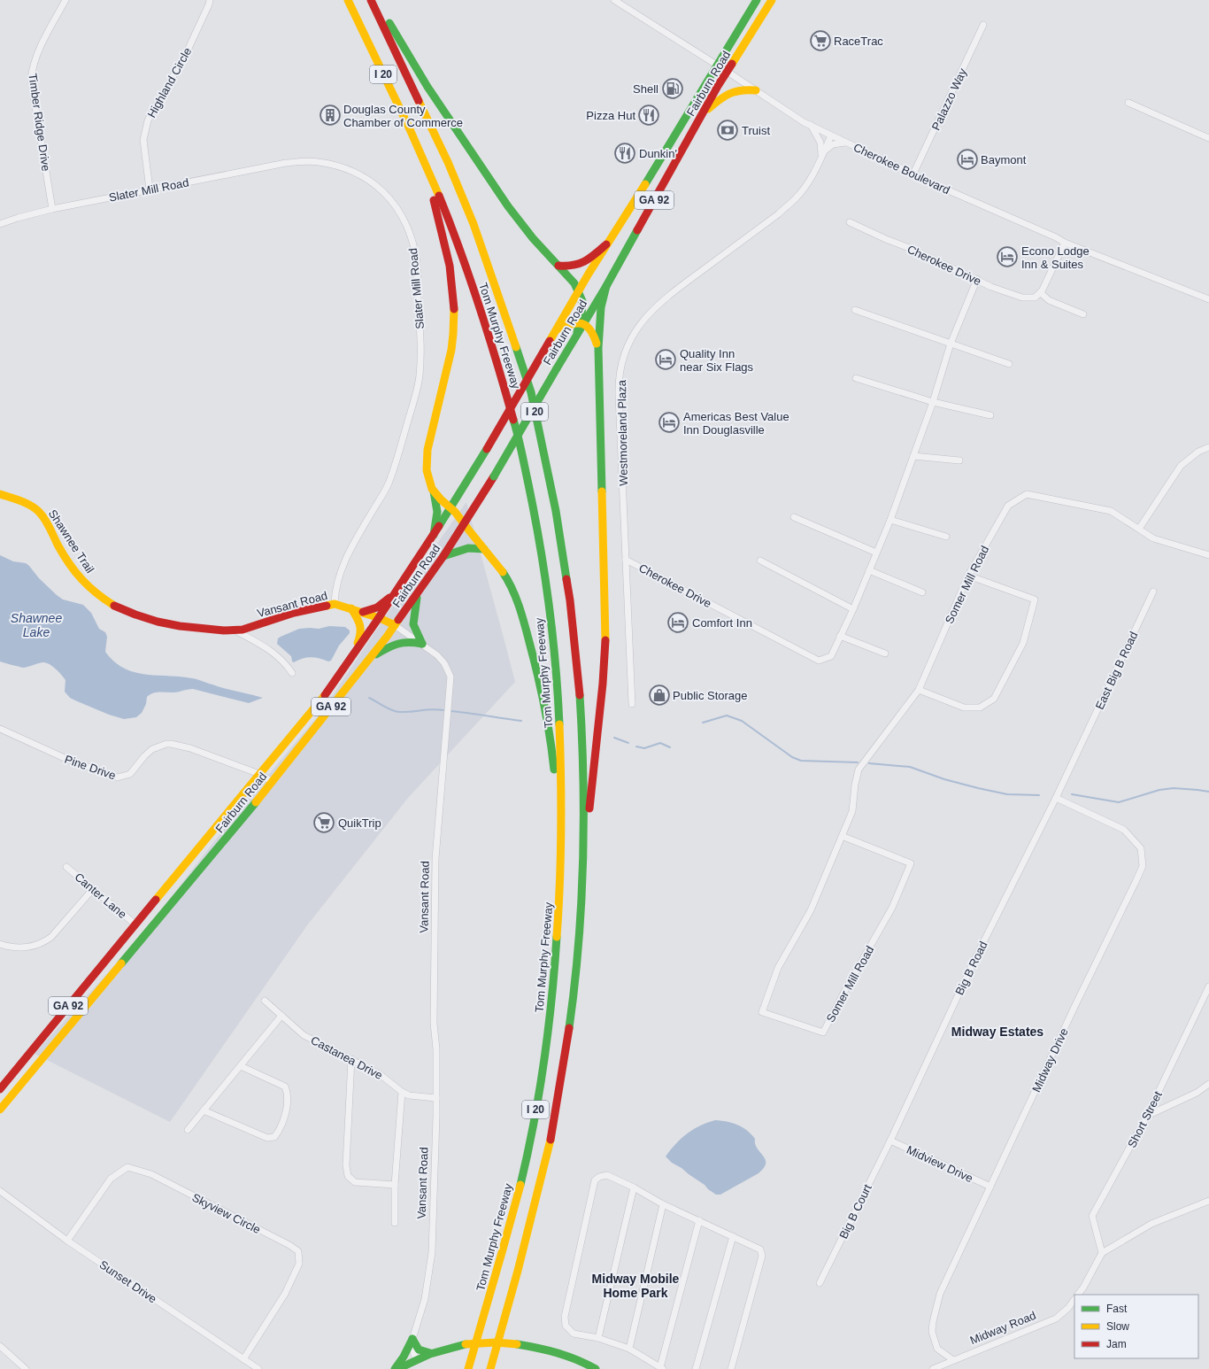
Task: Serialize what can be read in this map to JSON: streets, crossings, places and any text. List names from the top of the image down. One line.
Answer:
{"streets":{"main road":["I 20","Fairburn Road","GA 92","Tom Murphy Freeway","Shawnee Trail","Vansant Road"],"street":["Highland Circle","Palazzo Way","Timber Ridge Drive","Cherokee Boulevard","Slater Mill Road","Cherokee Drive","Westmoreland Plaza","Somer Mill Road","East Big B Road","Pine Drive","Canter Lane","Big B Road","Castanea Drive","Midway Drive","Short Street","Midview Drive","Big B Court","Skyview Circle","Sunset Drive","Midway Road"]},"crossings":[["Highland Circle","Slater Mill Road"],["Fairburn Road","Cherokee Boulevard"],["Fairburn Road","Vansant Road"],["Fairburn Road","Pine Drive"],["Fairburn Road","Canter Lane"],["Palazzo Way","Cherokee Boulevard"],["Timber Ridge Drive","Slater Mill Road"],["Cherokee Boulevard","Westmoreland Plaza"],["Slater Mill Road","Vansant Road"],["Cherokee Drive","Westmoreland Plaza"],["Shawnee Trail","Vansant Road"],["Vansant Road","Castanea Drive"],["East Big B Road","Big B Road"],["East Big B Road","Midway Drive"],["Big B Road","Midway Drive"],["Big B Road","Midview Drive"],["Big B Road","Big B Court"],["Midway Drive","Midview Drive"],["Midway Drive","Midway Road"],["Midview Drive","Big B Court"],["Skyview Circle","Sunset Drive"]],"districts":["Midway Estates","Midway Mobile Home Park"],"water":["Shawnee Lake"],"places":{"supermarket":["RaceTrac","QuikTrip"],"fuel station":["Shell"],"building":["Douglas County Chamber of Commerce"],"restaurant":["Pizza Hut","Dunkin'"],"bank":["Truist"],"hotel":["Baymont","Econo Lodge Inn & Suites","Quality Inn near Six Flags","Americas Best Value Inn Douglasville","Comfort Inn"],"shop":["Public Storage"]},"legend":["Fast","Slow","Jam"]}
